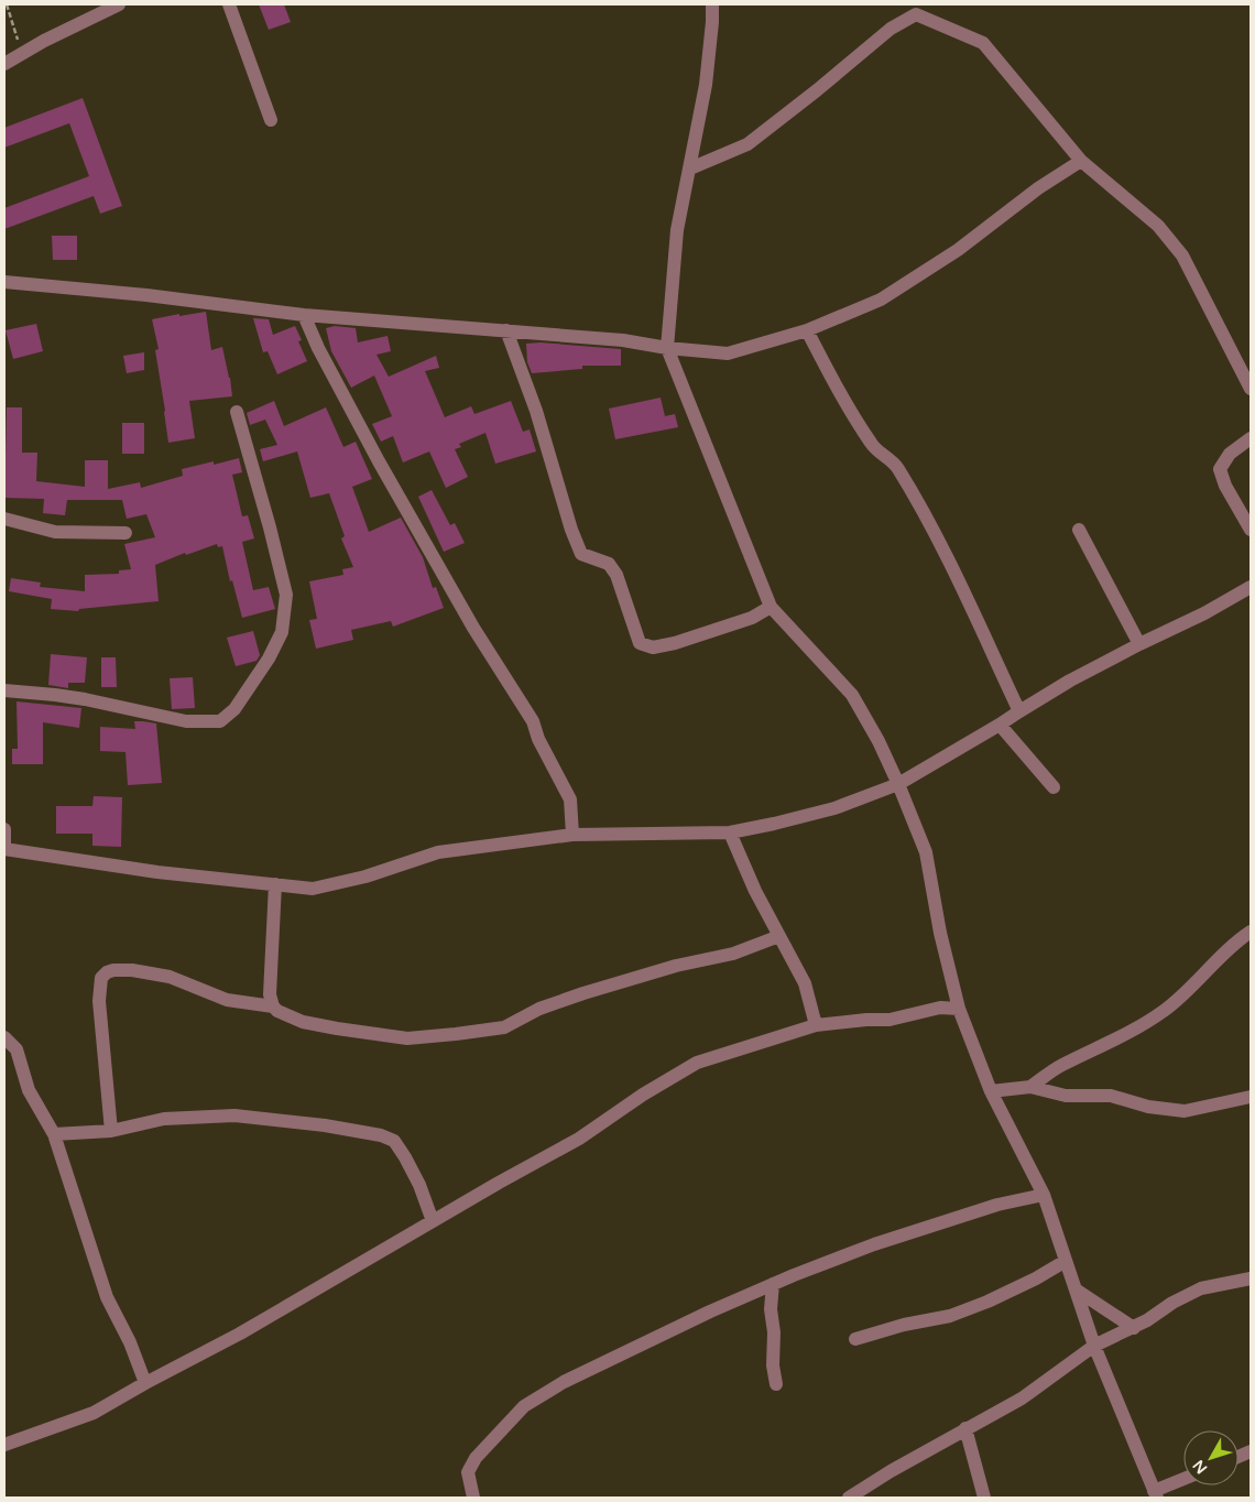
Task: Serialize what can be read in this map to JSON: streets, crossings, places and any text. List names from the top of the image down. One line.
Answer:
{"north":"bottom left"}
